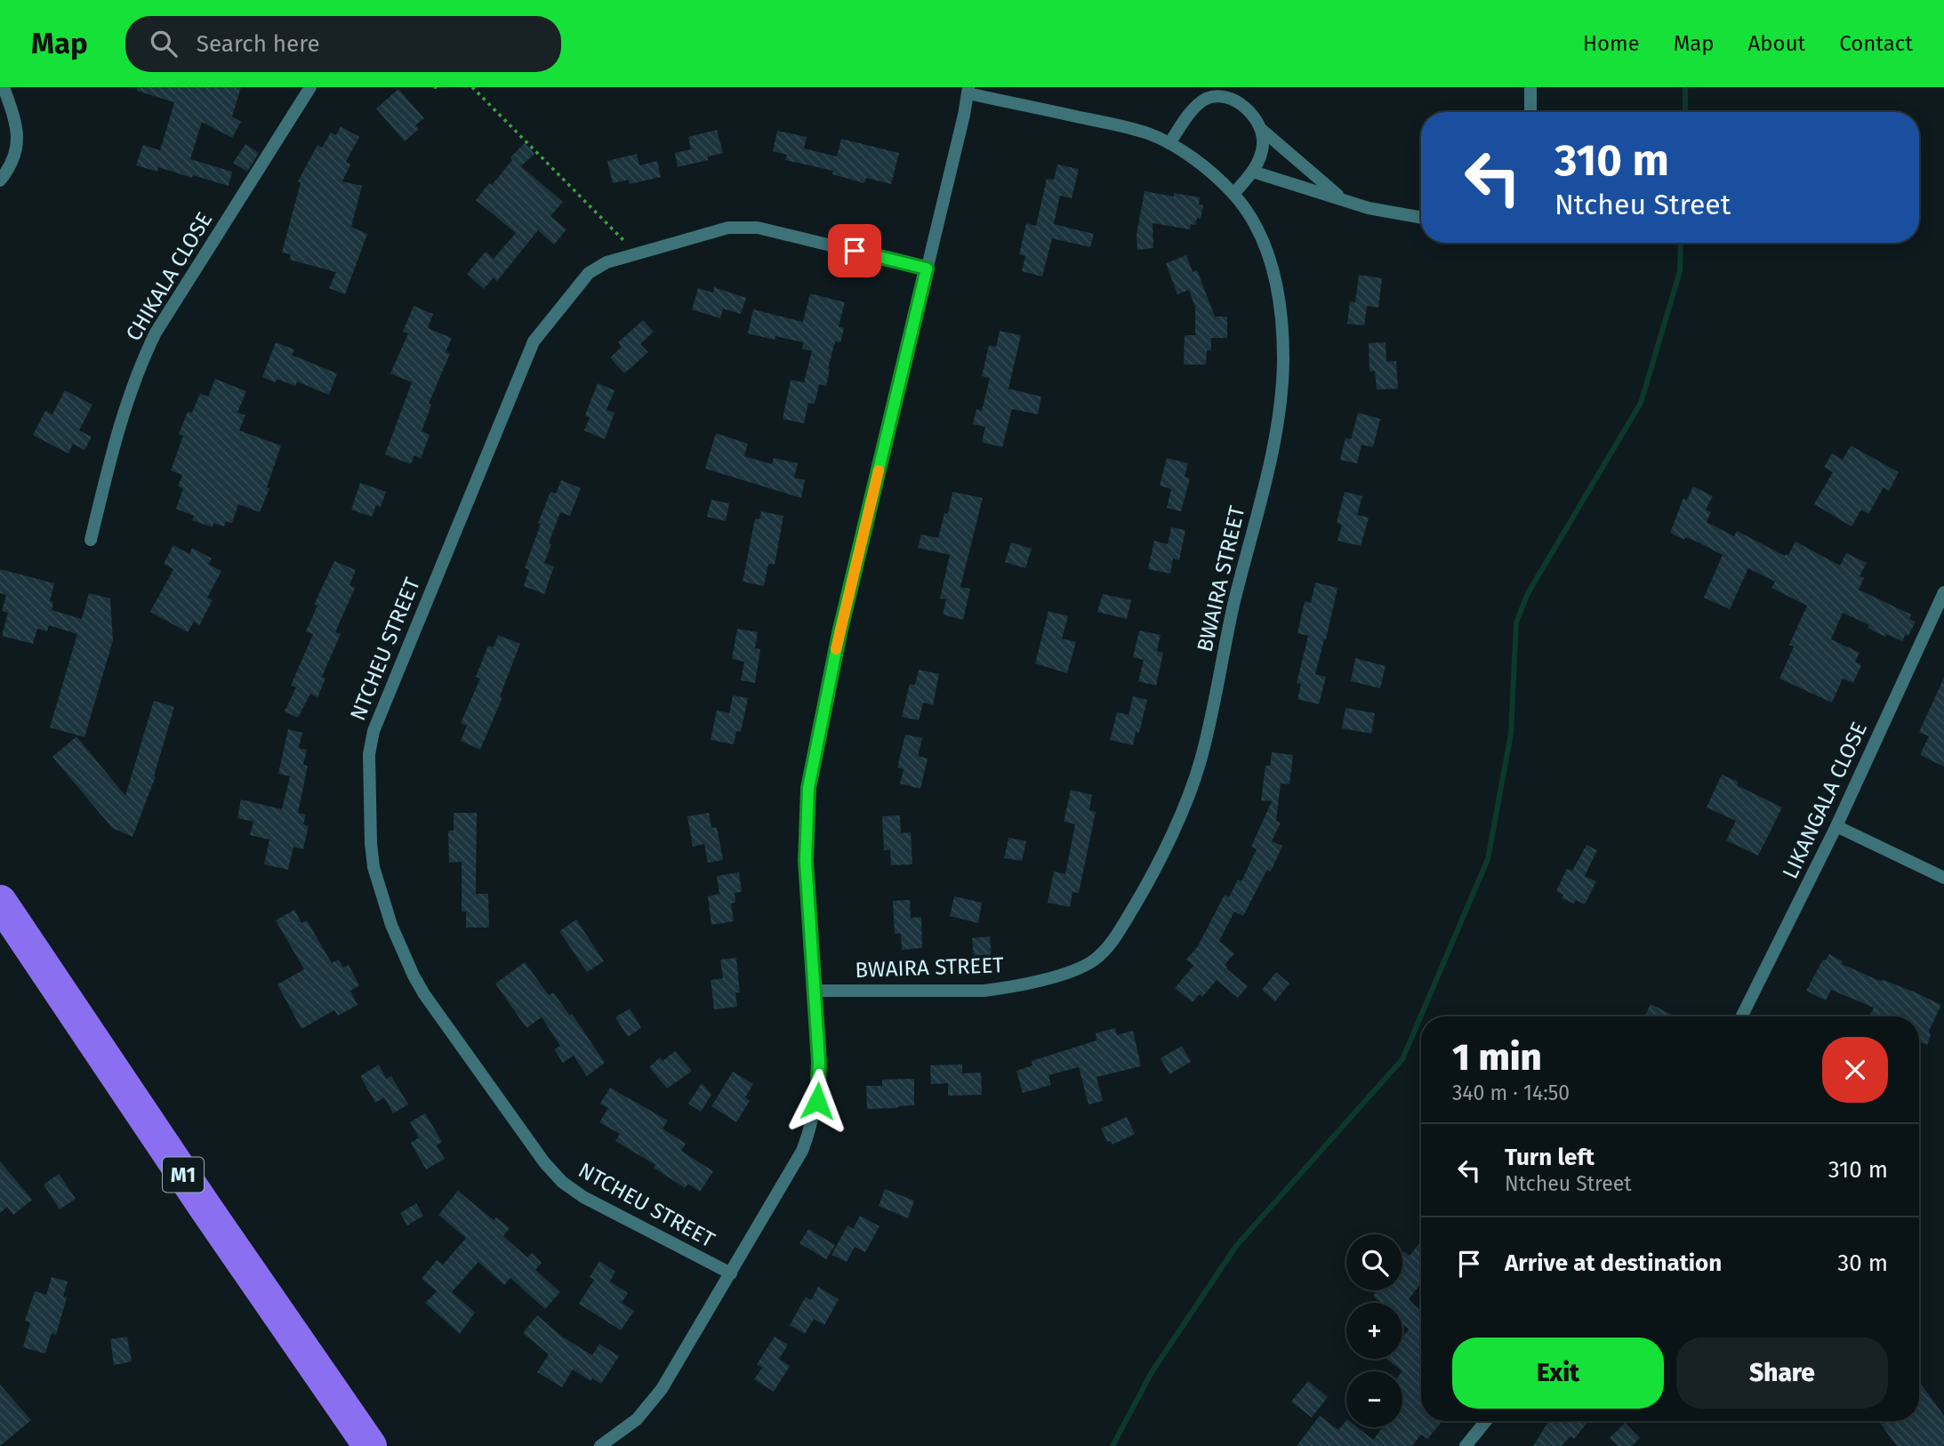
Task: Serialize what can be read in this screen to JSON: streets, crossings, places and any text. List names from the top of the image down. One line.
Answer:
{"streets":{"highway":["M1"],"street":["CHIKALA CLOSE","BWAIRA STREET","NTCHEU STREET","LIKANGALA CLOSE"]},"page":{"header":"Map","search":"Search here","nav":["Home","Map","About","Contact"],"turn":["310 m","Ntcheu Street"],"heading":["1 min","340 m · 14:50"],"list":[{"name":"Turn left","note":"Ntcheu Street","value":"310 m"},{"name":"Arrive at destination","value":"30 m"}],"map_buttons":["+","−"],"buttons":["Exit","Share"]}}
